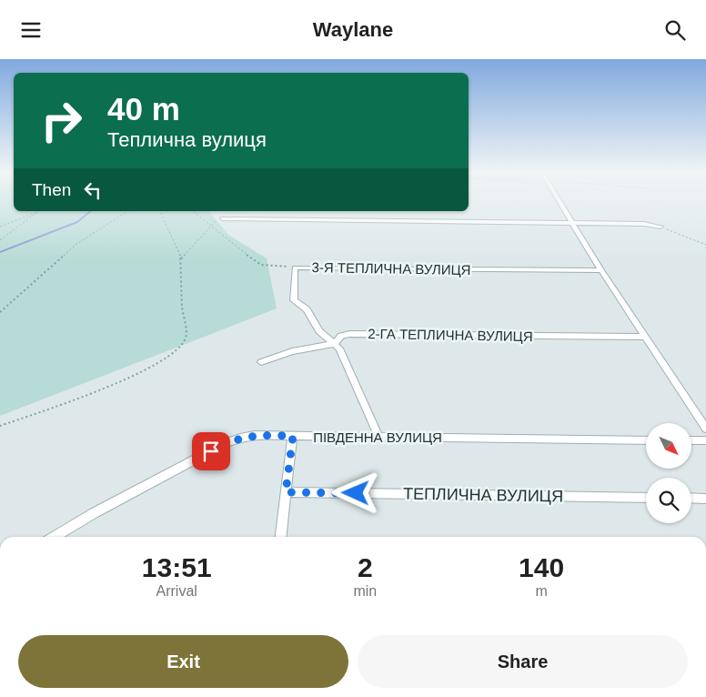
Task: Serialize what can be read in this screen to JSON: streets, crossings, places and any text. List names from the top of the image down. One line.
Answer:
{"streets":{"street":["3-Я ТЕПЛИЧНА ВУЛИЦЯ","2-ГА ТЕПЛИЧНА ВУЛИЦЯ","ПІВДЕННА ВУЛИЦЯ","ТЕПЛИЧНА ВУЛИЦЯ"]},"crossings":[["3-Я ТЕПЛИЧНА ВУЛИЦЯ","2-ГА ТЕПЛИЧНА ВУЛИЦЯ"],["3-Я ТЕПЛИЧНА ВУЛИЦЯ","ПІВДЕННА ВУЛИЦЯ"]],"north":"bottom right","page":{"header":"Waylane","turn":["40 m","Теплична вулиця"],"then":"Then","eta":["13:51","Arrival","2","min","140","m"],"buttons":["Exit","Share"]}}
